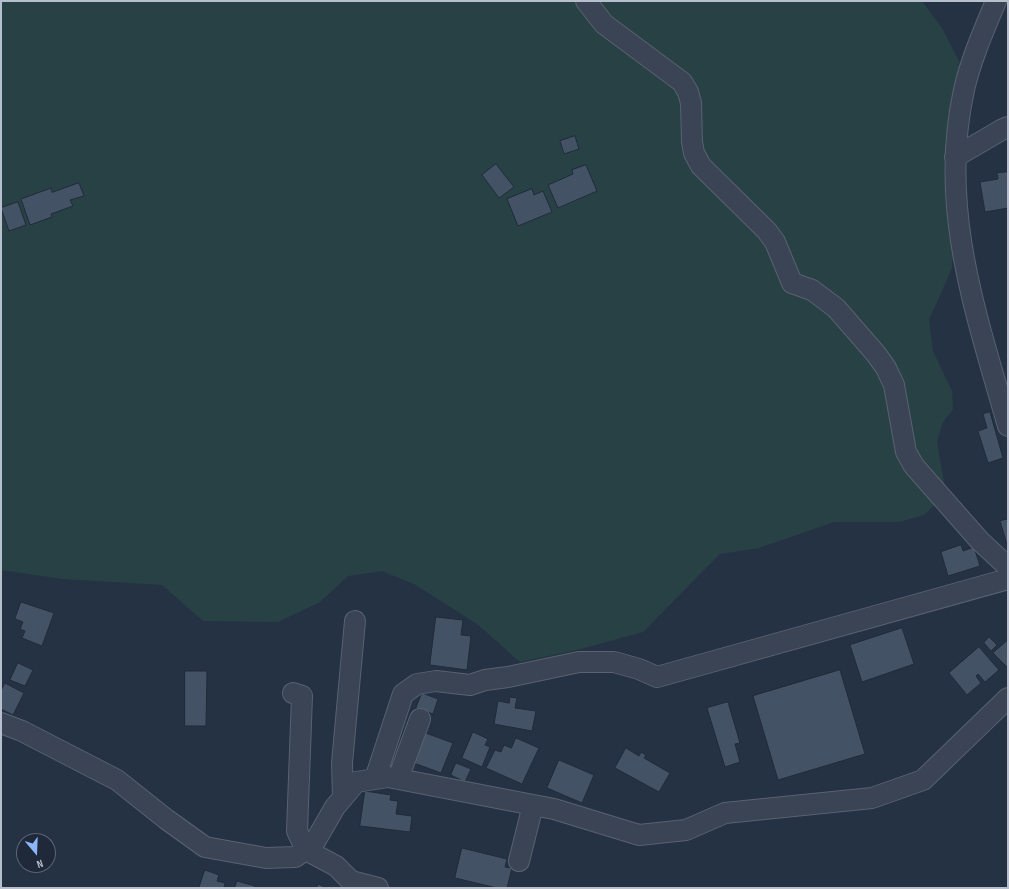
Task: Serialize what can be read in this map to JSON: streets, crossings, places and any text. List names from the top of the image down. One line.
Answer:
{"north":"bottom"}
